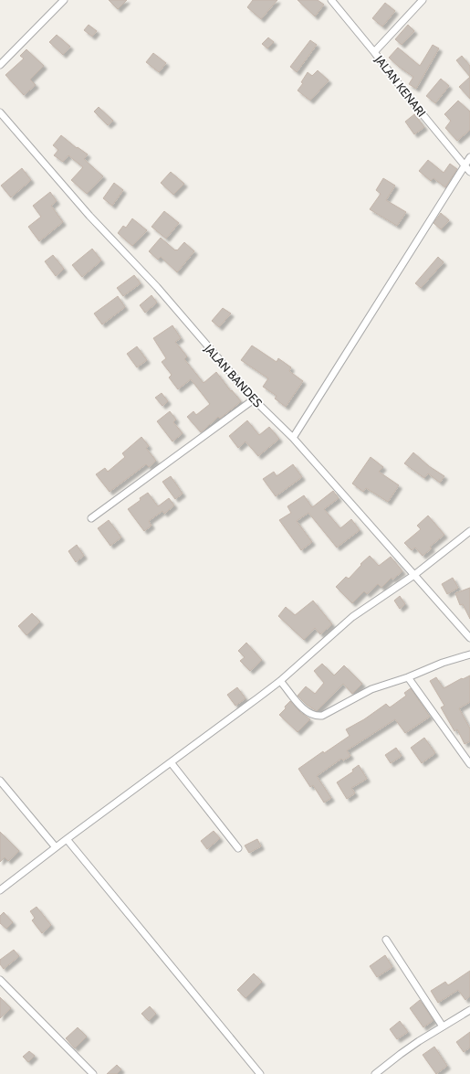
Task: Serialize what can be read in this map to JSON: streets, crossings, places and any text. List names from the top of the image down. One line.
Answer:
{"streets":{"street":["JALAN KENARI","JALAN BANDES"]}}
